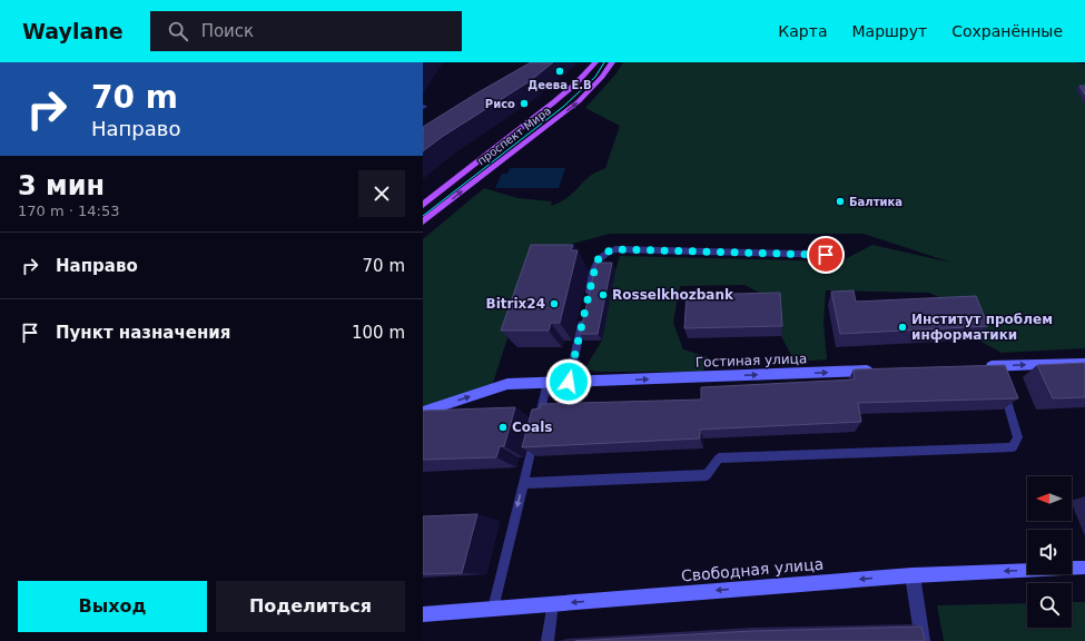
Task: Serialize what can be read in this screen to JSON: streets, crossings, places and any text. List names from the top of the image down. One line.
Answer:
{"streets":{"main road":["проспект Мира"],"street":["Гостиная улица","Свободная улица"]},"one_way":["Гостиная улица","Свободная улица"],"places":["Деева Е.В","Рисо","Балтика","Rosselkhozbank","Bitrix24","Институт проблем информатики","Coals"],"north":"left","page":{"header":"Waylane","search":"Поиск","nav":["Карта","Маршрут","Сохранённые"],"turn":["70 m","Направо"],"heading":["3 мин","170 m · 14:53"],"list":[{"name":"Направо","value":"70 m"},{"name":"Пункт назначения","value":"100 m"}],"buttons":["Выход","Поделиться"]}}
